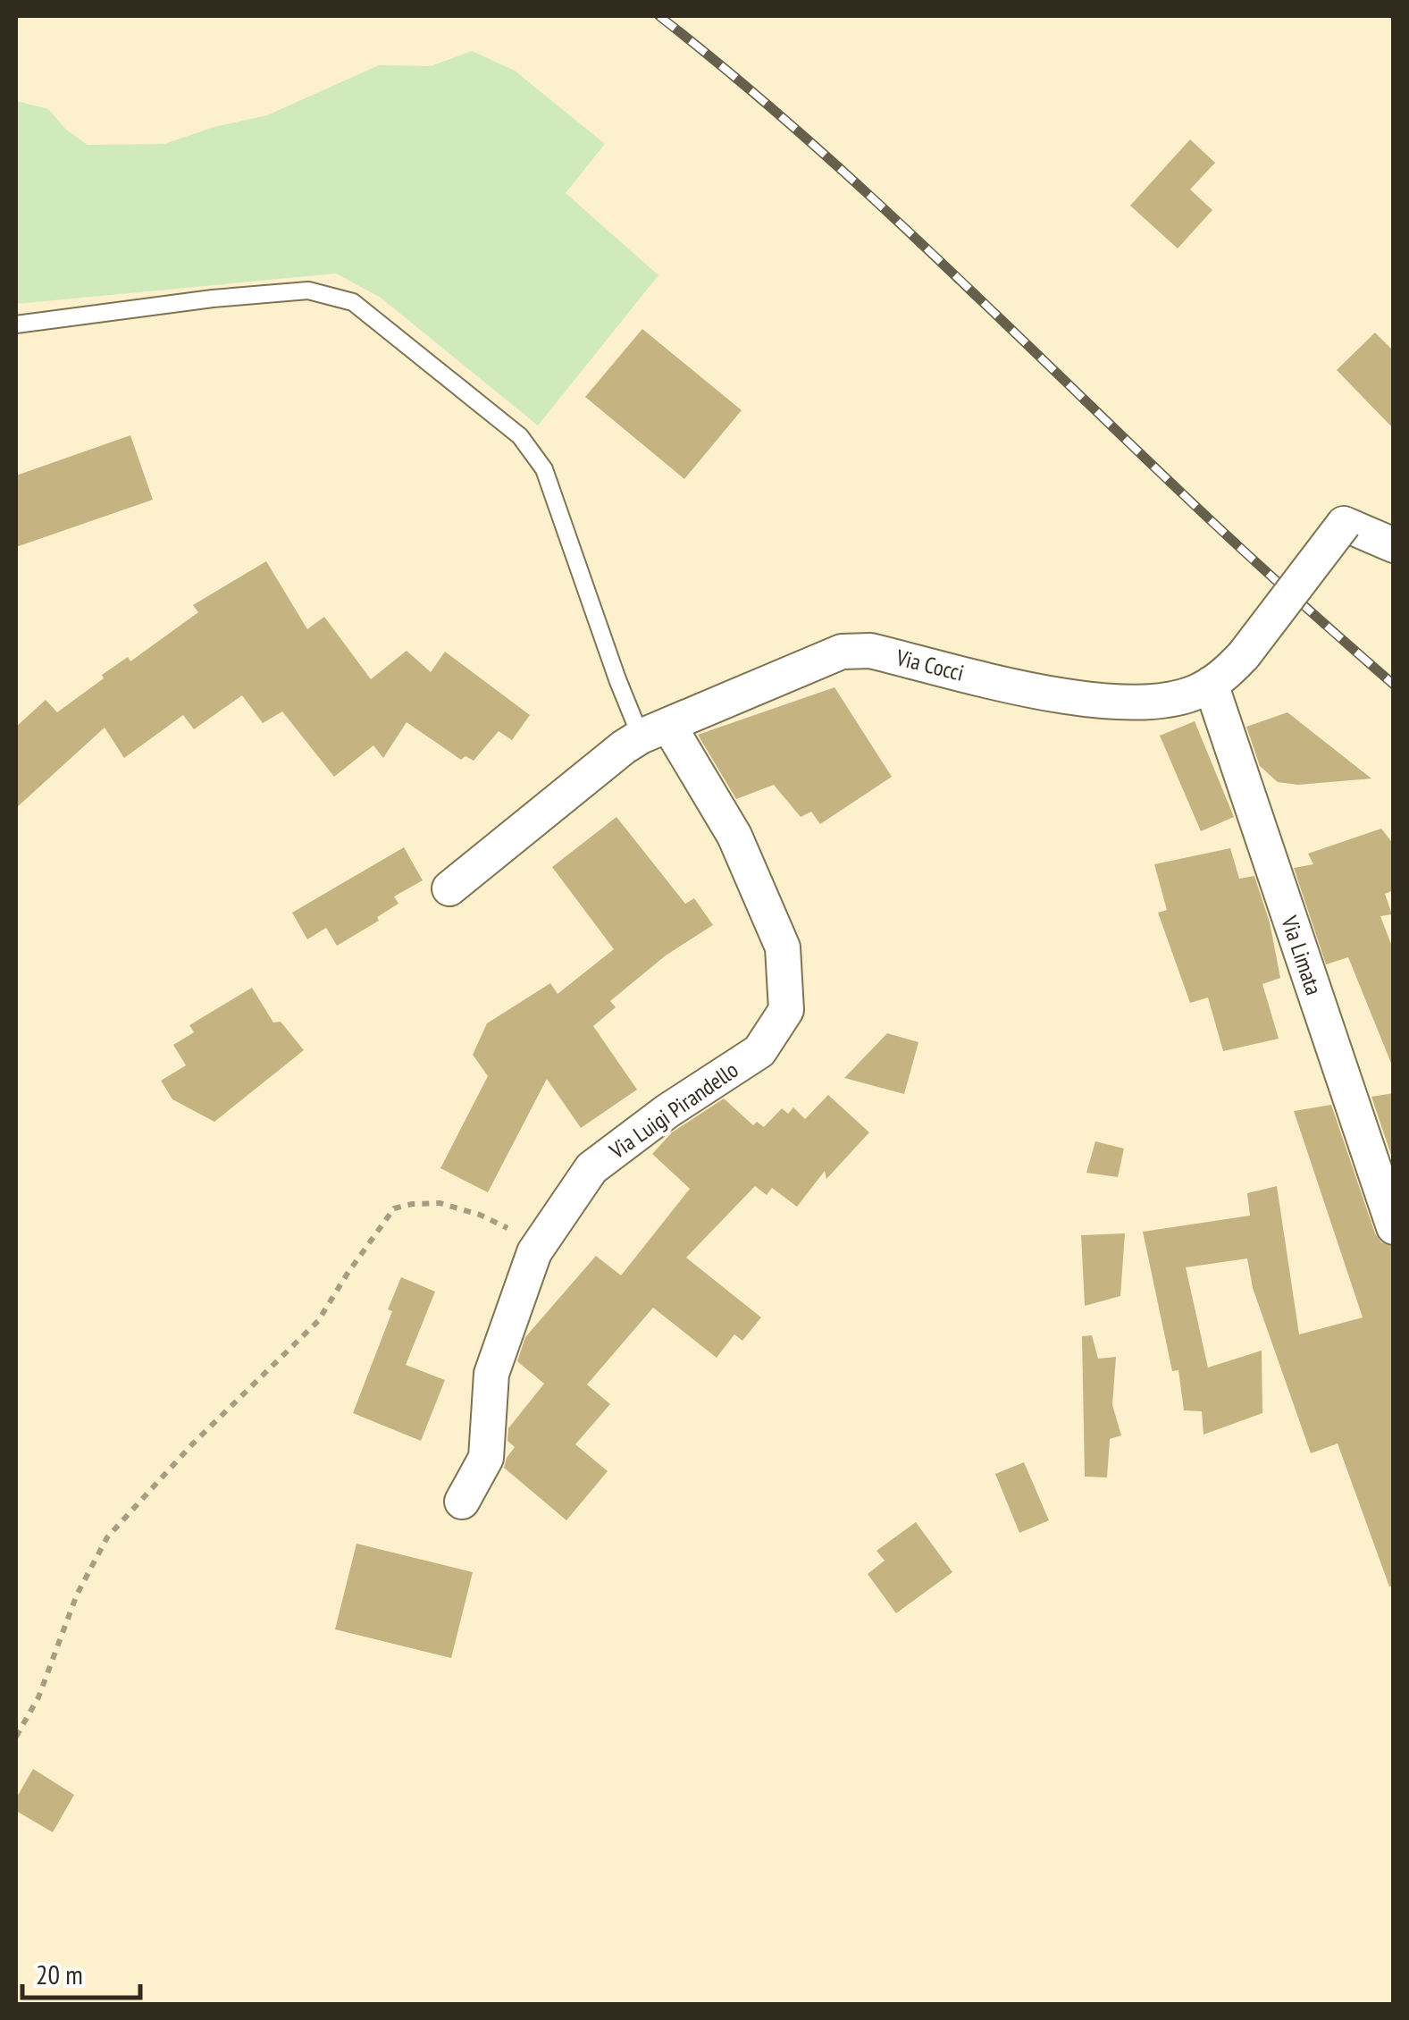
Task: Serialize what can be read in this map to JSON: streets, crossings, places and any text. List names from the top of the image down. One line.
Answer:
{"streets":{"street":["Via Cocci","Via Limata","Via Luigi Pirandello"]},"crossings":[["Via Cocci","Via Limata"],["Via Cocci","Via Luigi Pirandello"]],"scale_bar":"20 m"}
